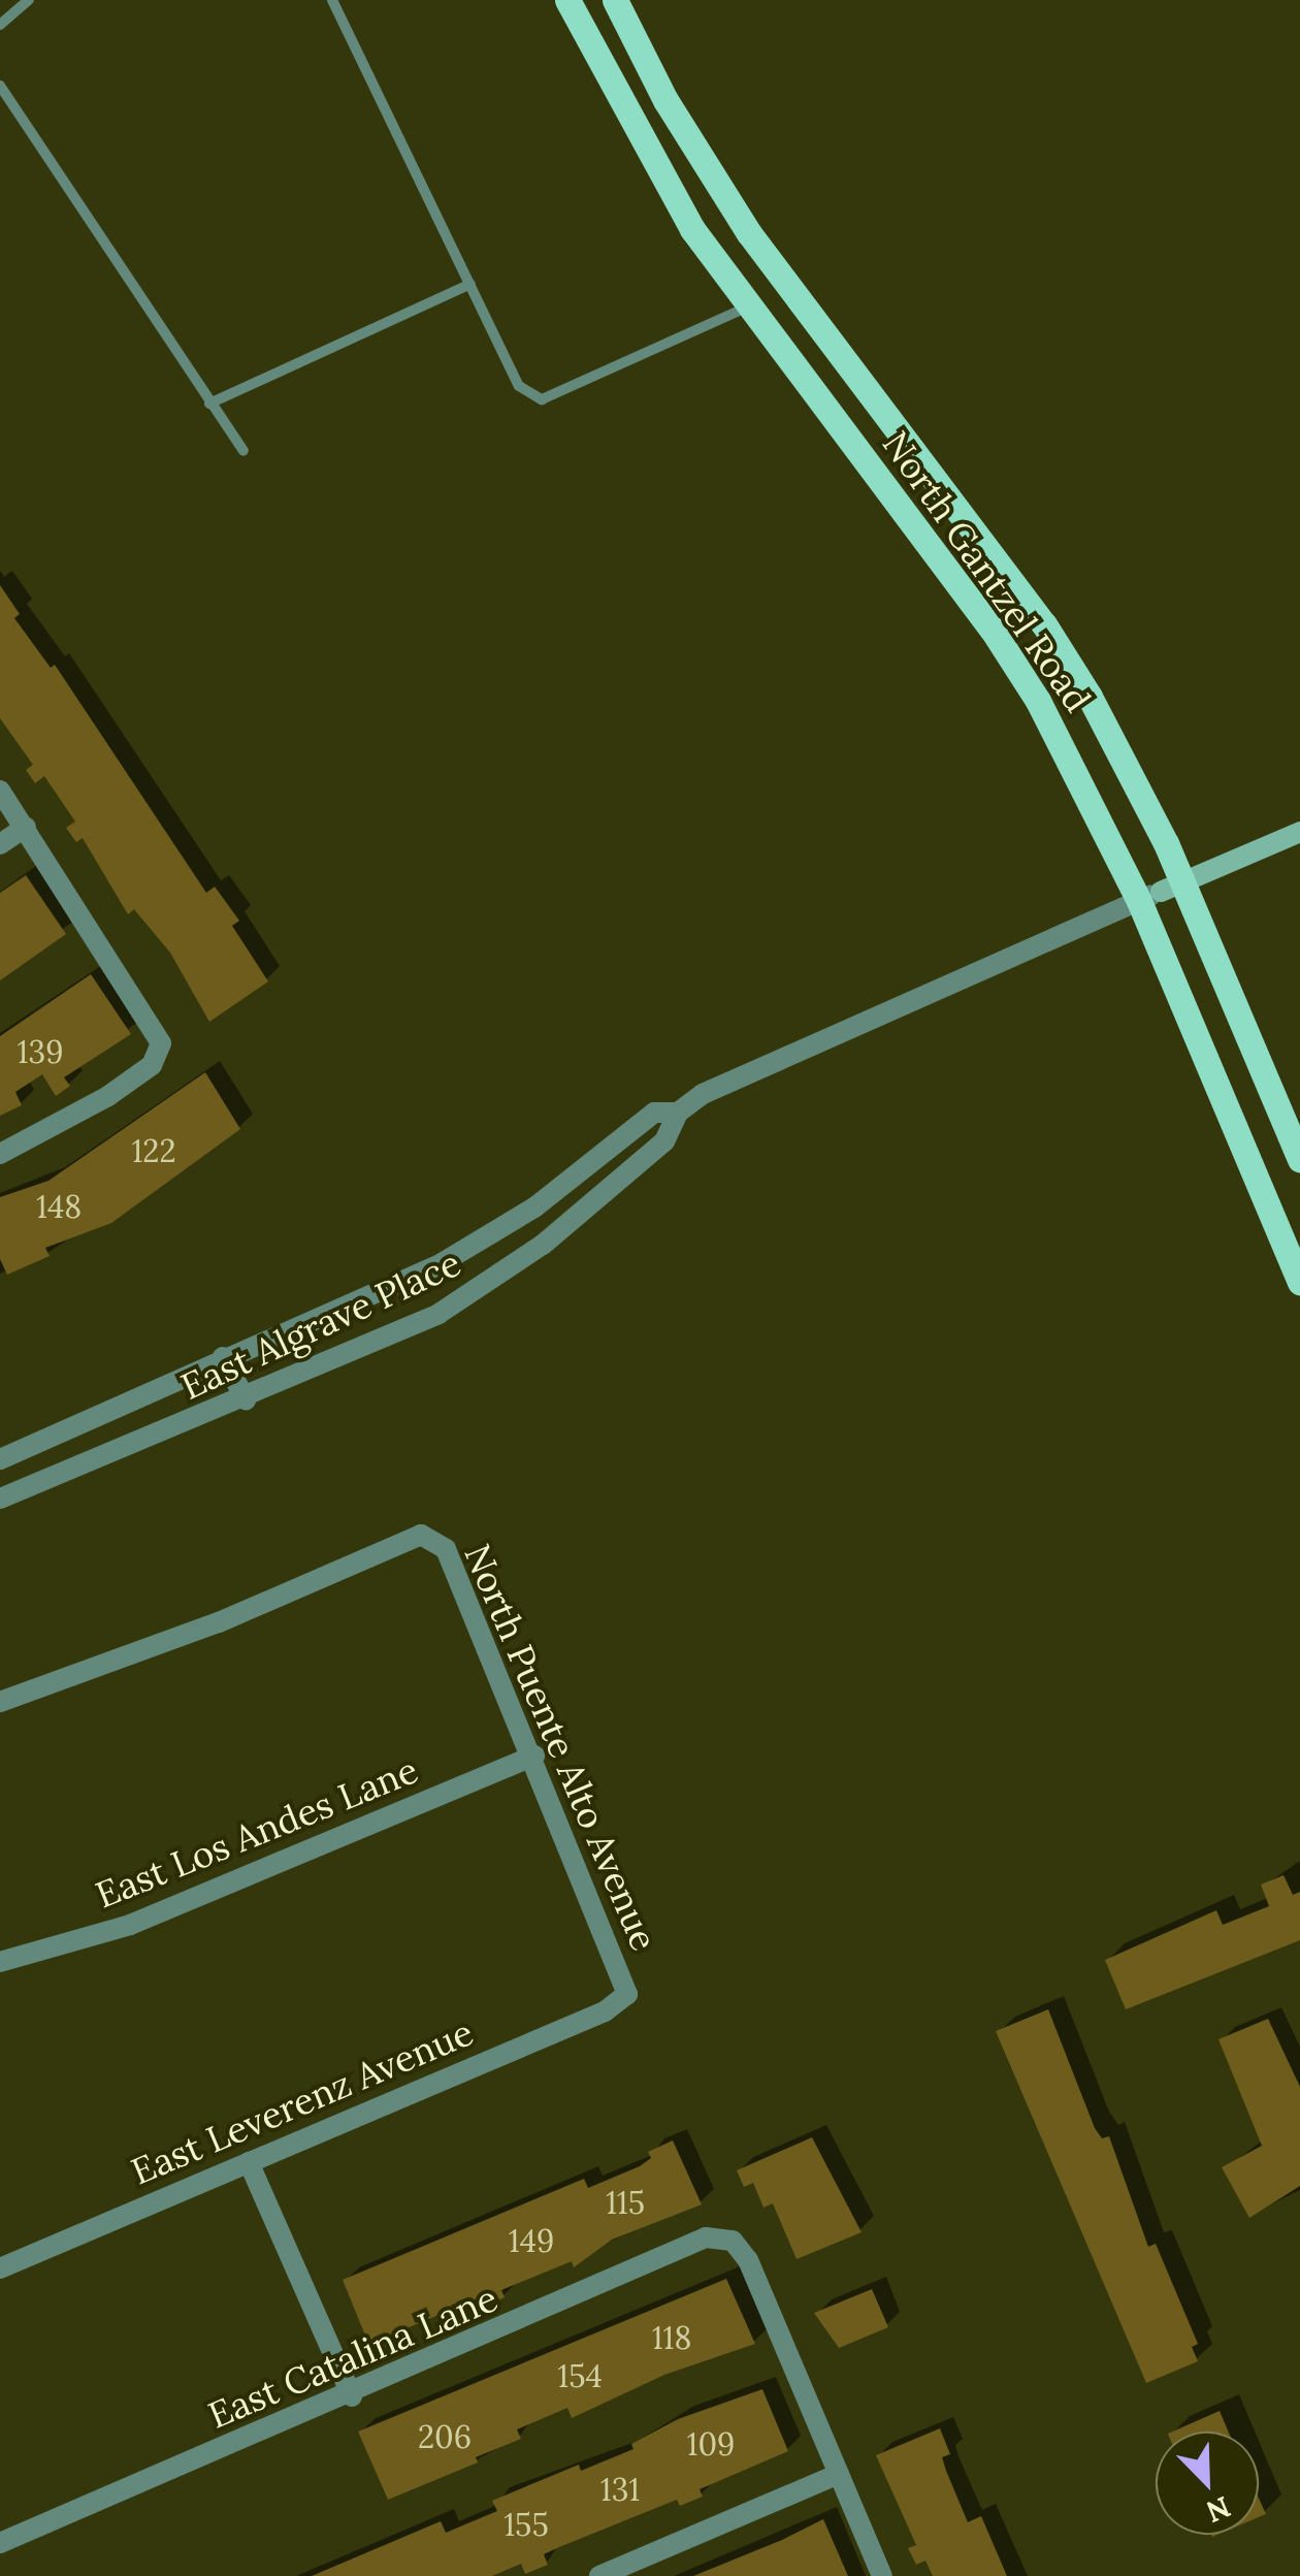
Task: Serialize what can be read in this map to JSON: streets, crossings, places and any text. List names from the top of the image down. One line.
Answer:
{"streets":{"main road":["North Gantzel Road"],"street":["East Algrave Place","North Puente Alto Avenue","East Los Andes Lane","East Leverenz Avenue","East Catalina Lane"]},"crossings":[["North Gantzel Road","East Algrave Place"],["North Puente Alto Avenue","East Los Andes Lane"],["North Puente Alto Avenue","East Leverenz Avenue"]],"house_numbers":["139","122","148","115","149","118","154","206","109","131","155"],"north":"bottom right"}
